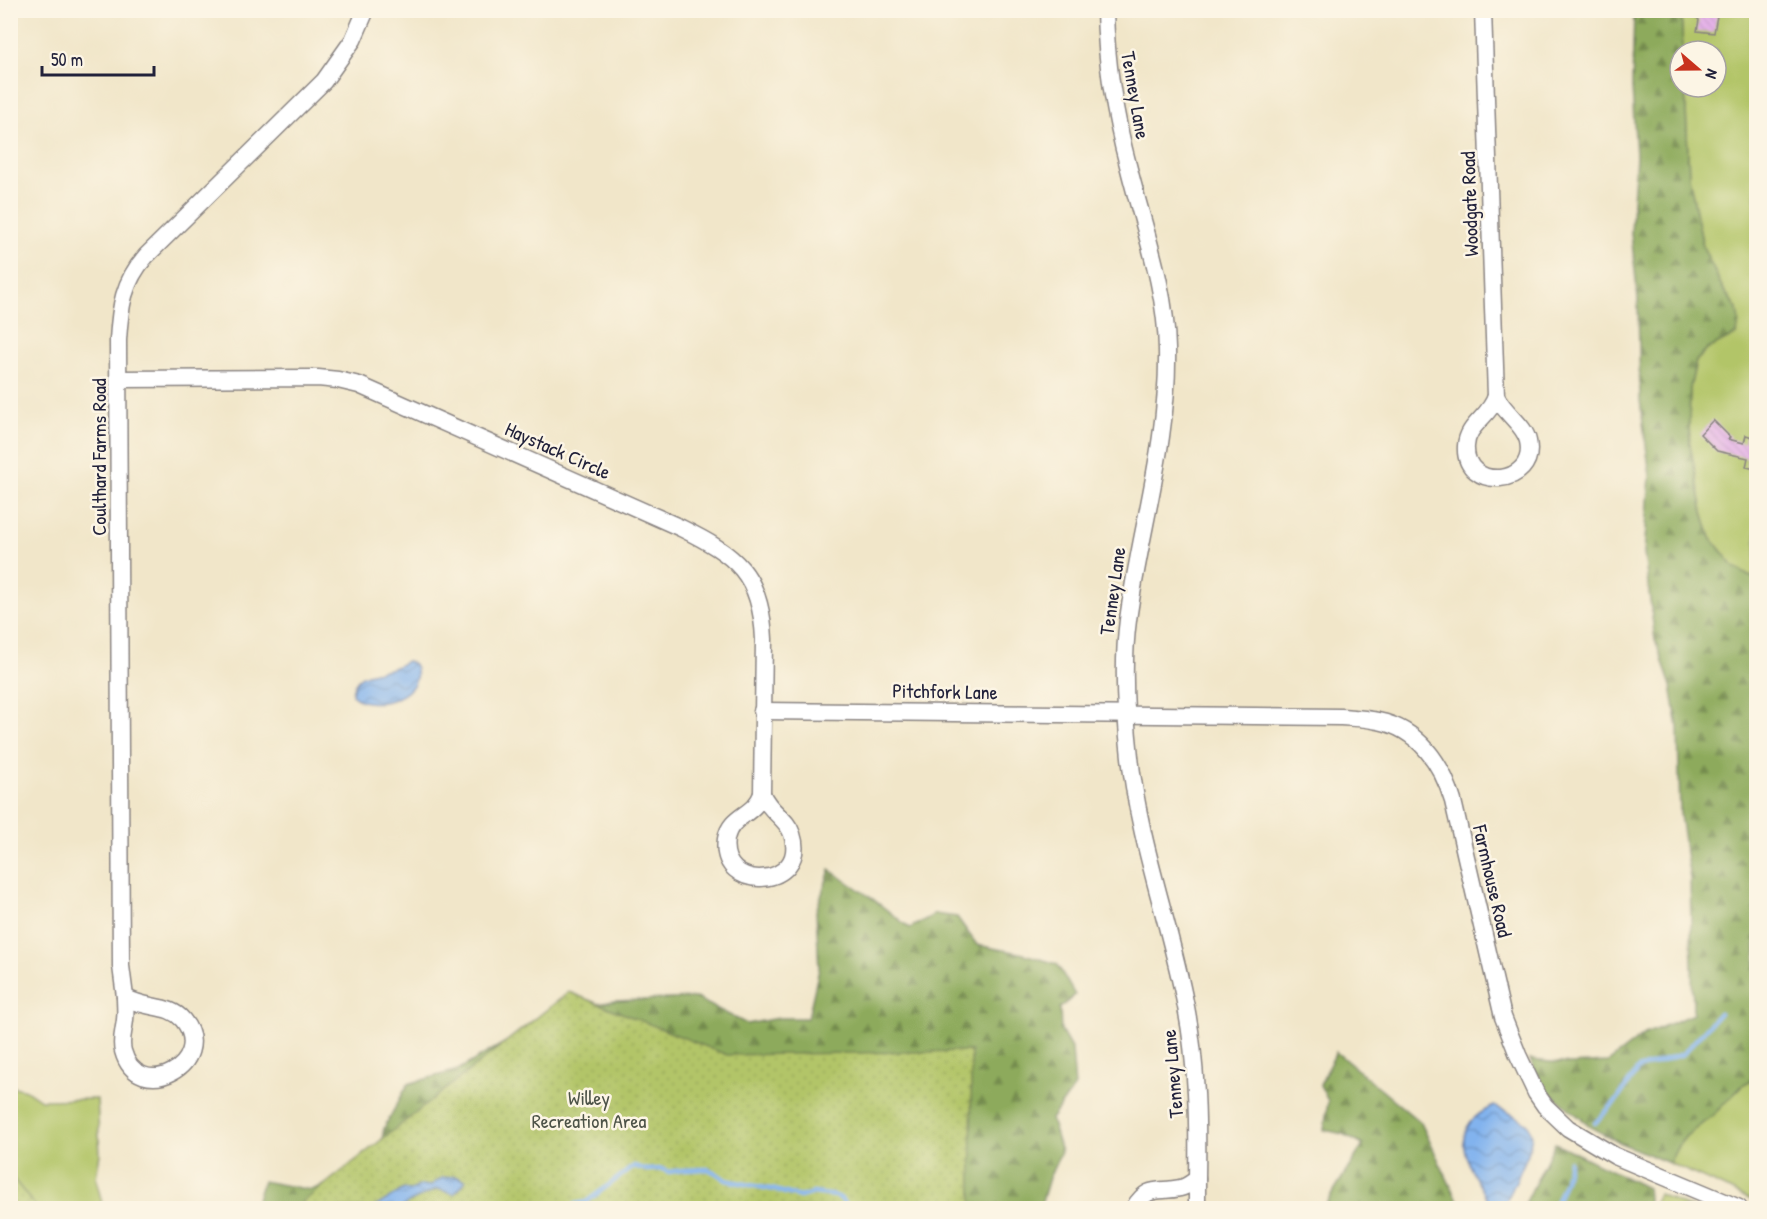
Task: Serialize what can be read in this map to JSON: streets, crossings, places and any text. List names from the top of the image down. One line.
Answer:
{"streets":{"street":["Tenney Lane","Woodgate Road","Haystack Circle","Coulthard Farms Road","Pitchfork Lane","Farmhouse Road"]},"crossings":[["Tenney Lane","Pitchfork Lane"],["Tenney Lane","Farmhouse Road"],["Haystack Circle","Coulthard Farms Road"],["Haystack Circle","Pitchfork Lane"],["Pitchfork Lane","Farmhouse Road"]],"parks":["Willey Recreation Area"],"scale_bar":"50 m","north":"right"}
